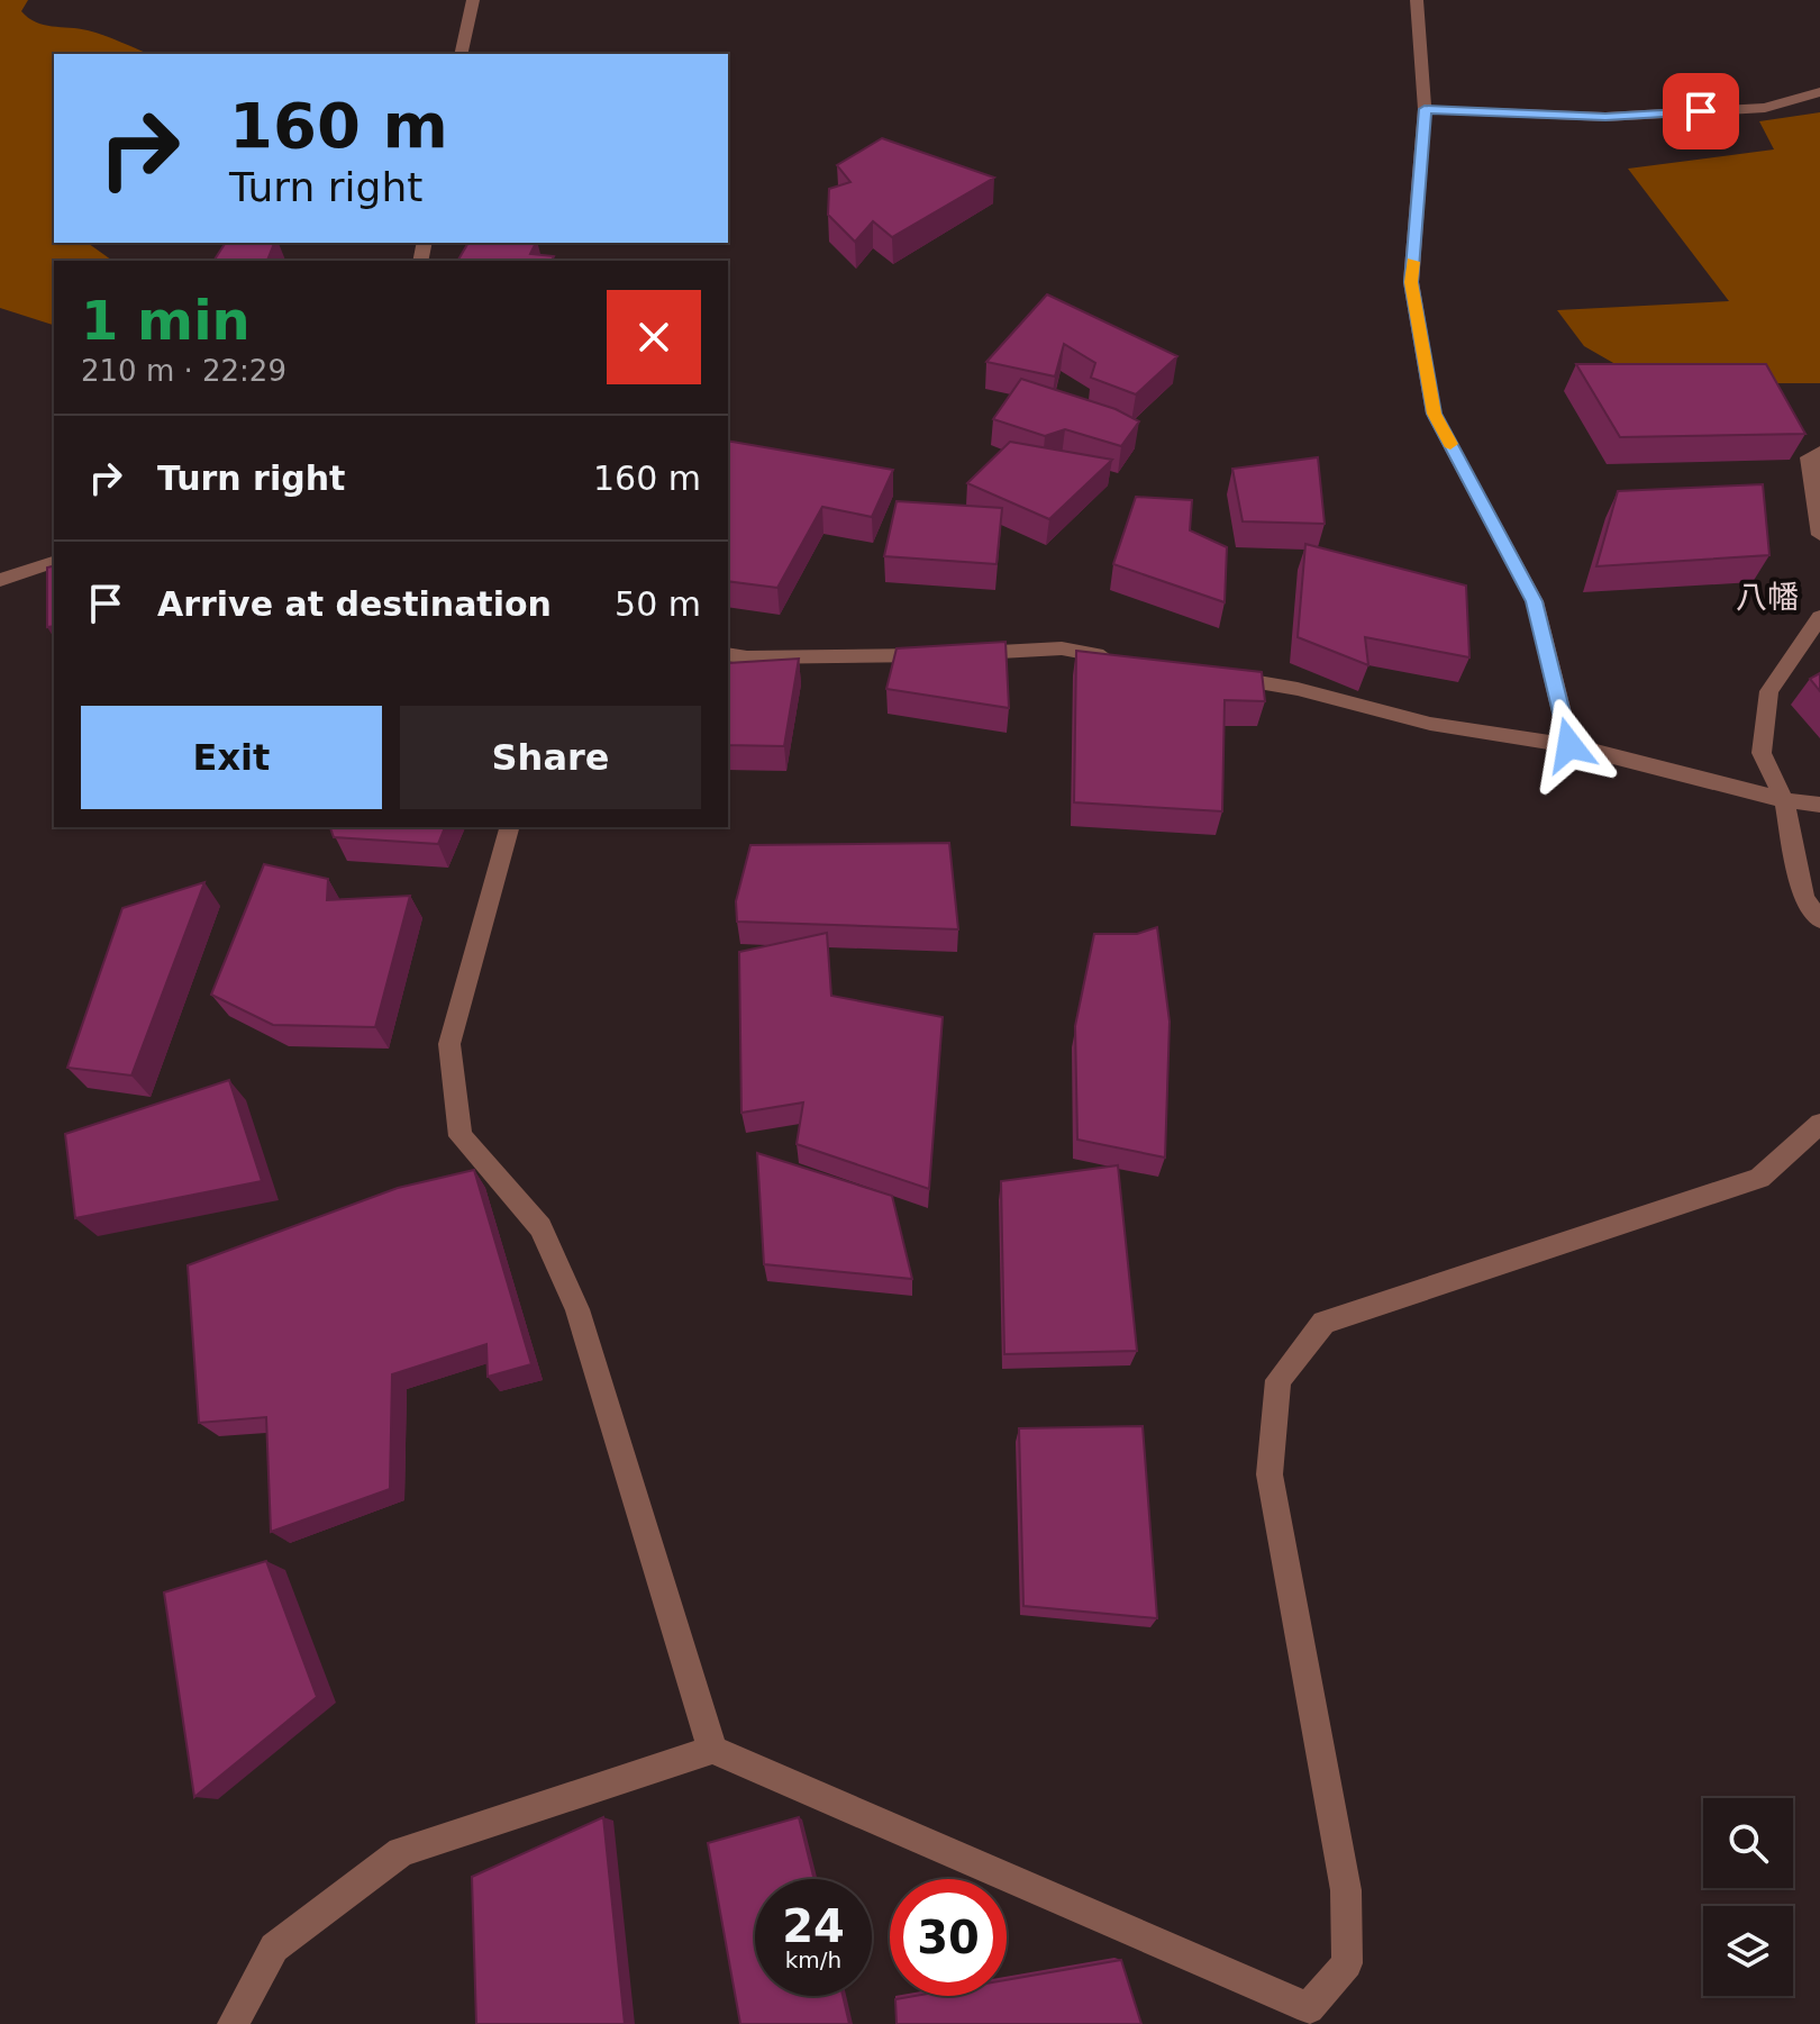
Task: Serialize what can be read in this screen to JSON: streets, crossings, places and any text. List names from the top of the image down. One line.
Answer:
{"districts":["八幡"],"page":{"turn":["160 m","Turn right"],"heading":["1 min","210 m · 22:29"],"list":[{"name":"Turn right","value":"160 m"},{"name":"Arrive at destination","value":"50 m"}],"buttons":["Exit","Share"],"speed":"24 km/h","limit":"30"}}
